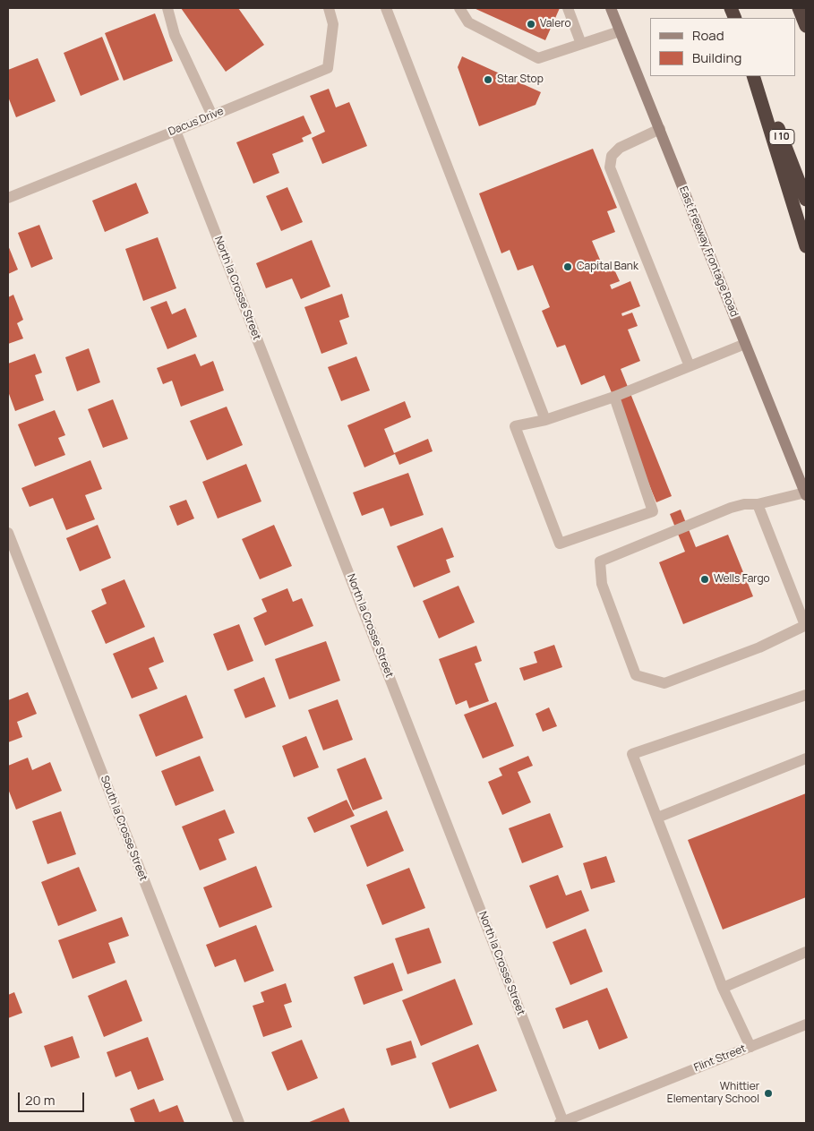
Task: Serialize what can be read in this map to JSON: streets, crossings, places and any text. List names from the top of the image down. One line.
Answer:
{"streets":{"highway":["I 10"],"main road":["East Freeway Frontage Road"],"street":["Dacus Drive","North la Crosse Street","South la Crosse Street","Flint Street"]},"crossings":[["Dacus Drive","North la Crosse Street"],["North la Crosse Street","Flint Street"]],"places":["Valero","Star Stop","Capital Bank","Wells Fargo","Whittier Elementary School"],"legend":["Road","Building"],"scale_bar":"20 m"}
